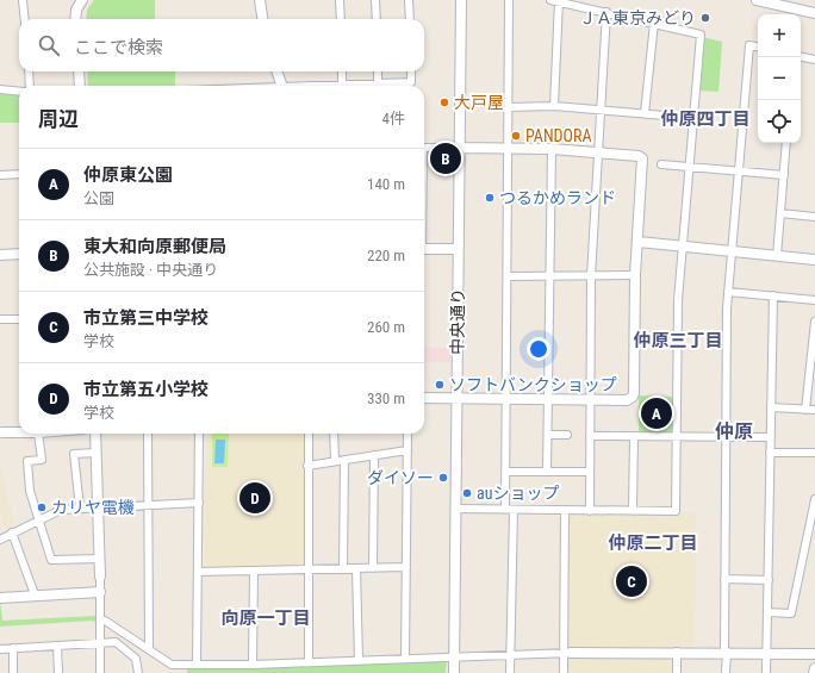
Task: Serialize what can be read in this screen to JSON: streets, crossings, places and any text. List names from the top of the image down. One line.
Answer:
{"streets":{"street":["中央通り"]},"districts":["仲原四丁目","仲原三丁目","仲原","仲原二丁目","向原一丁目"],"places":["ＪＡ東京みどり","大戸屋","PANDORA","つるかめランド","ソフトバンクショップ","ダイソー","auショップ","カリヤ電機"],"page":{"map_buttons":["+","−"],"search":"ここで検索","heading":["周辺","4件"],"pins":["B","A","D","C"],"list":[{"mark":"A","name":"仲原東公園","note":"公園","value":"140 m"},{"mark":"B","name":"東大和向原郵便局","note":"公共施設 · 中央通り","value":"220 m"},{"mark":"C","name":"市立第三中学校","note":"学校","value":"260 m"},{"mark":"D","name":"市立第五小学校","note":"学校","value":"330 m"}]}}
